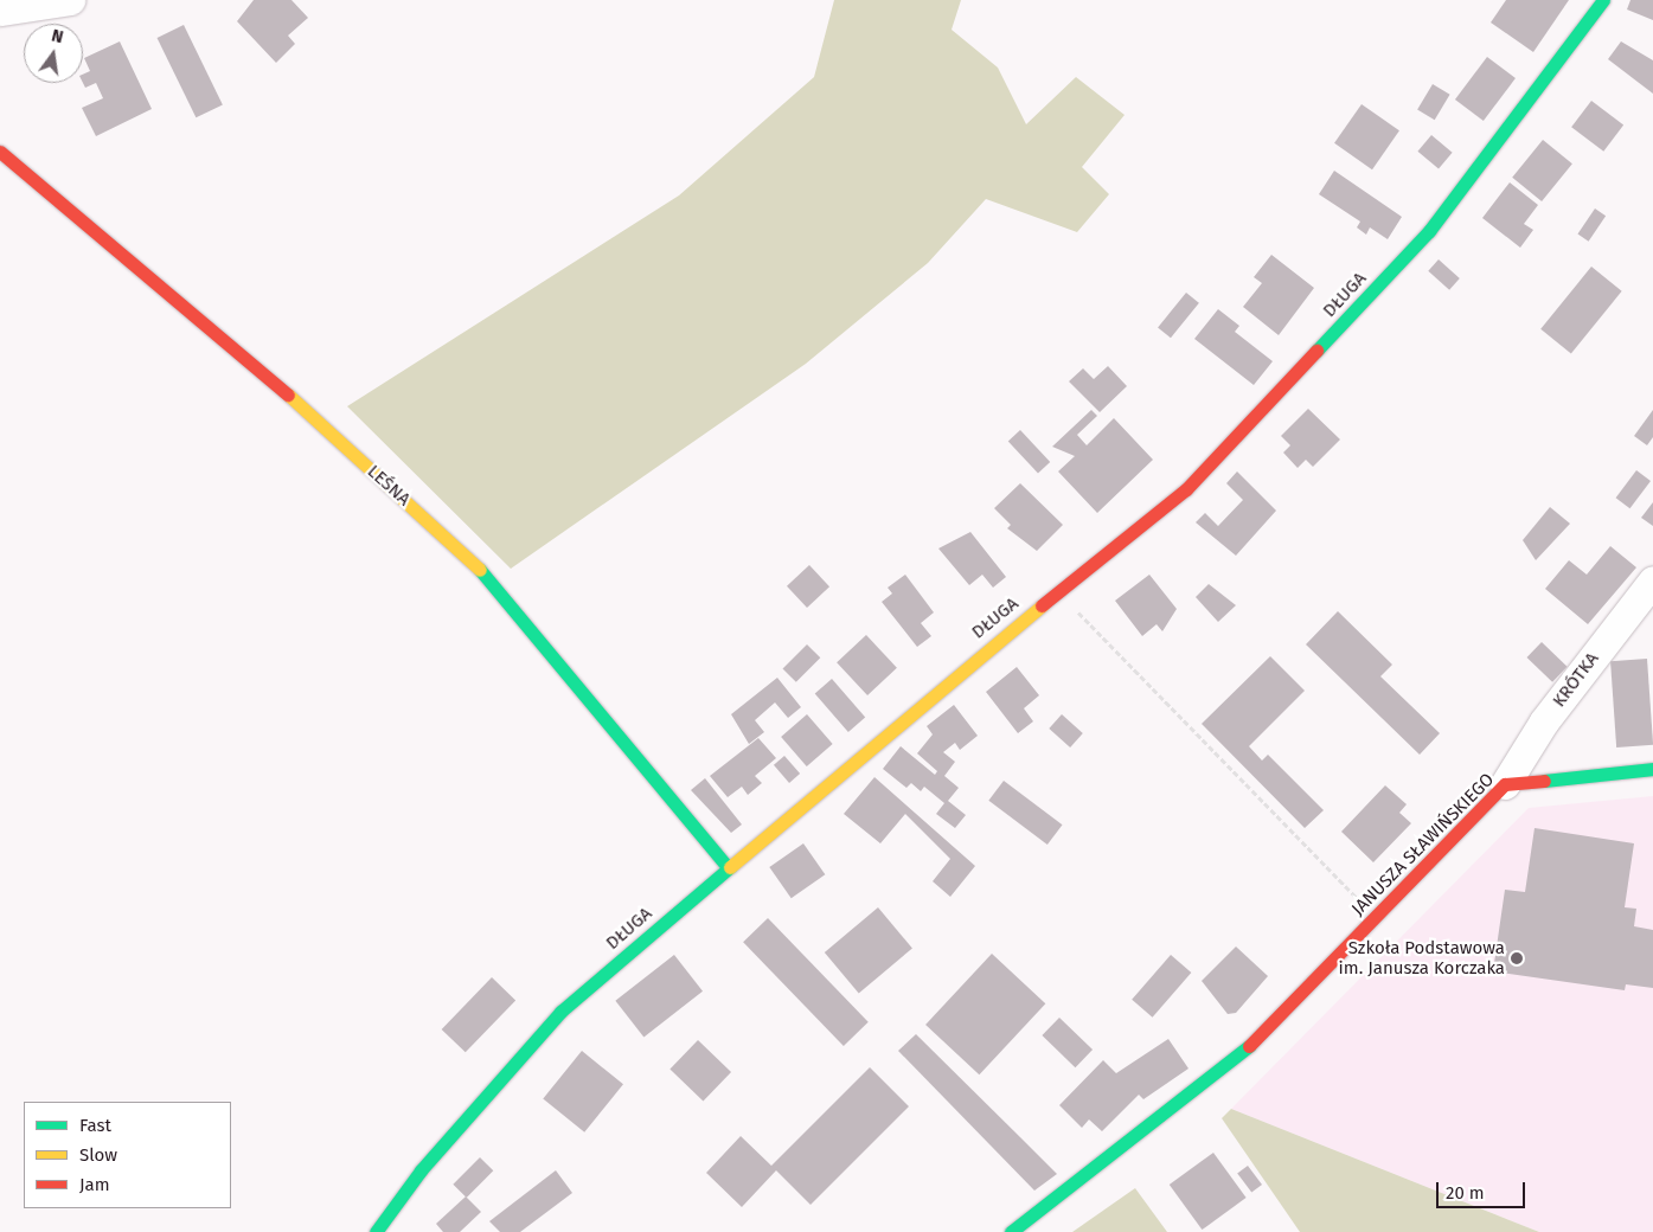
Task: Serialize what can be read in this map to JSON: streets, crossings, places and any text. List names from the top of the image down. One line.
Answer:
{"streets":{"street":["DŁUGA","LEŚNA","KRÓTKA","JANUSZA SŁAWIŃSKIEGO"]},"crossings":[["DŁUGA","LEŚNA"],["KRÓTKA","JANUSZA SŁAWIŃSKIEGO"]],"places":["Szkoła Podstawowa im. Janusza Korczaka"],"legend":["Fast","Slow","Jam"],"scale_bar":"20 m","north":"top"}
